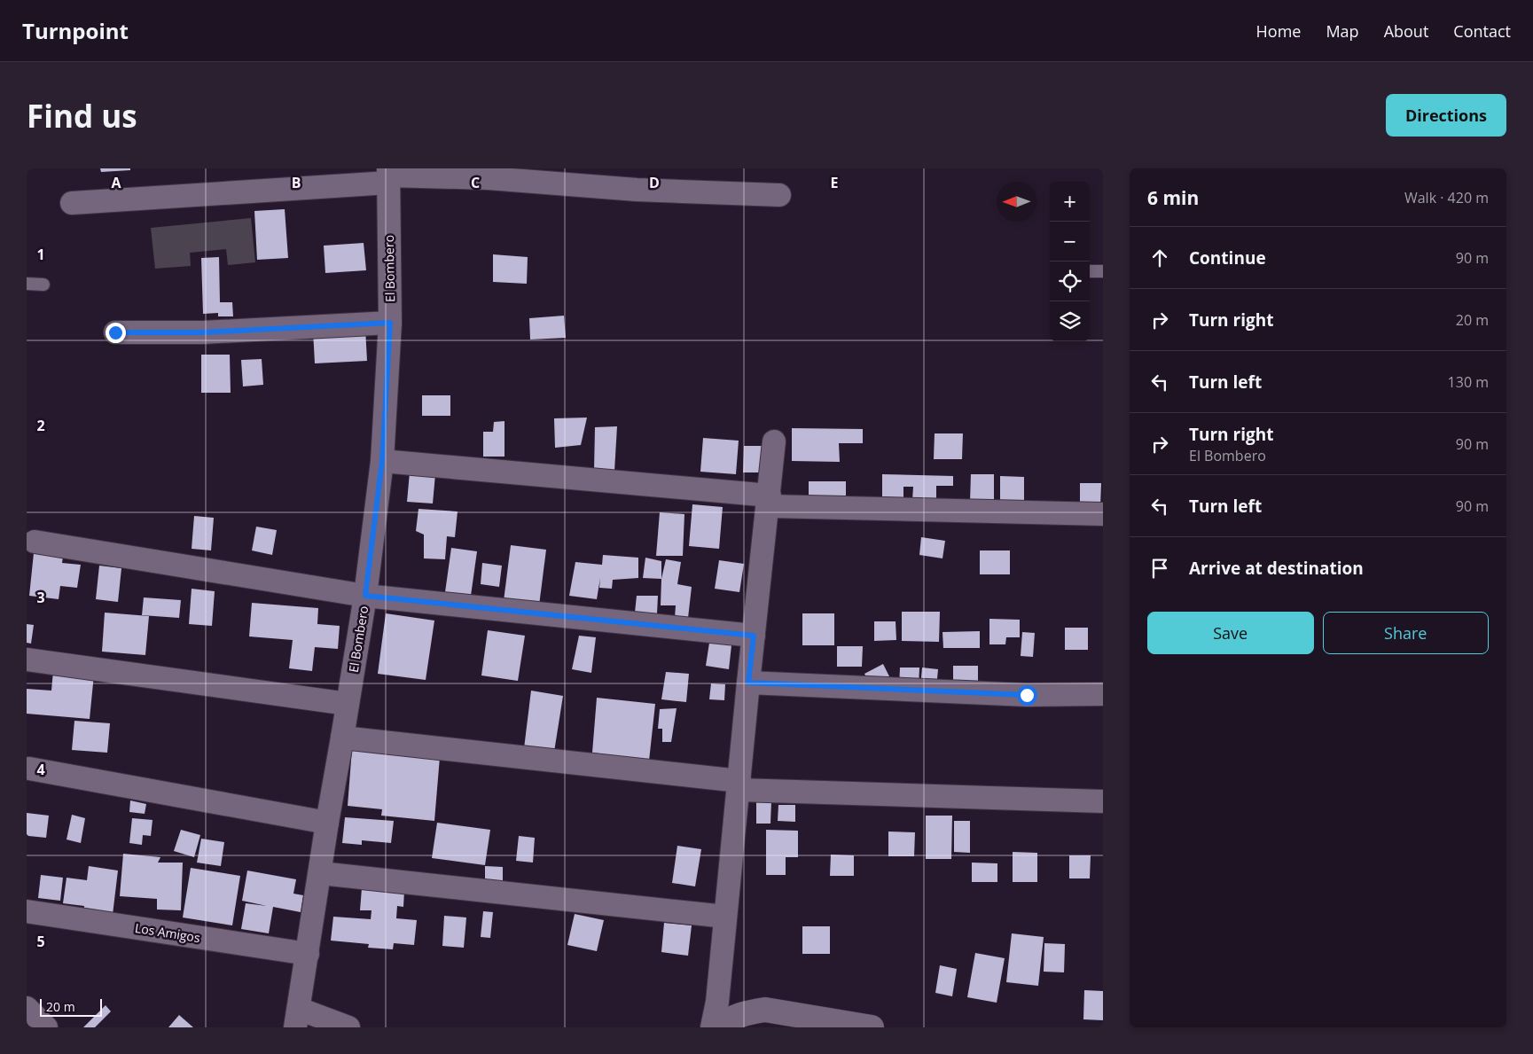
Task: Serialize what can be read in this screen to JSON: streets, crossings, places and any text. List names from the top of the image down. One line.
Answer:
{"streets":{"street":["El Bombero","Los Amigos"]},"crossings":[["El Bombero","Los Amigos"]],"scale_bar":"20 m","north":"left","page":{"header":"Turnpoint","nav":["Home","Map","About","Contact"],"buttons":["Directions",["Save","Share"]],"title":"Find us","heading":["6 min","Walk · 420 m"],"map_buttons":["+","−"],"list":[["Continue","90 m"],["Turn right","20 m"],["Turn left","130 m"],["Turn right","El Bombero","90 m"],["Turn left","90 m"],"Arrive at destination"],"scale":"20 m"},"grid":{"columns":["A","B","C","D","E"],"rows":["1","2","3","4","5"]}}
